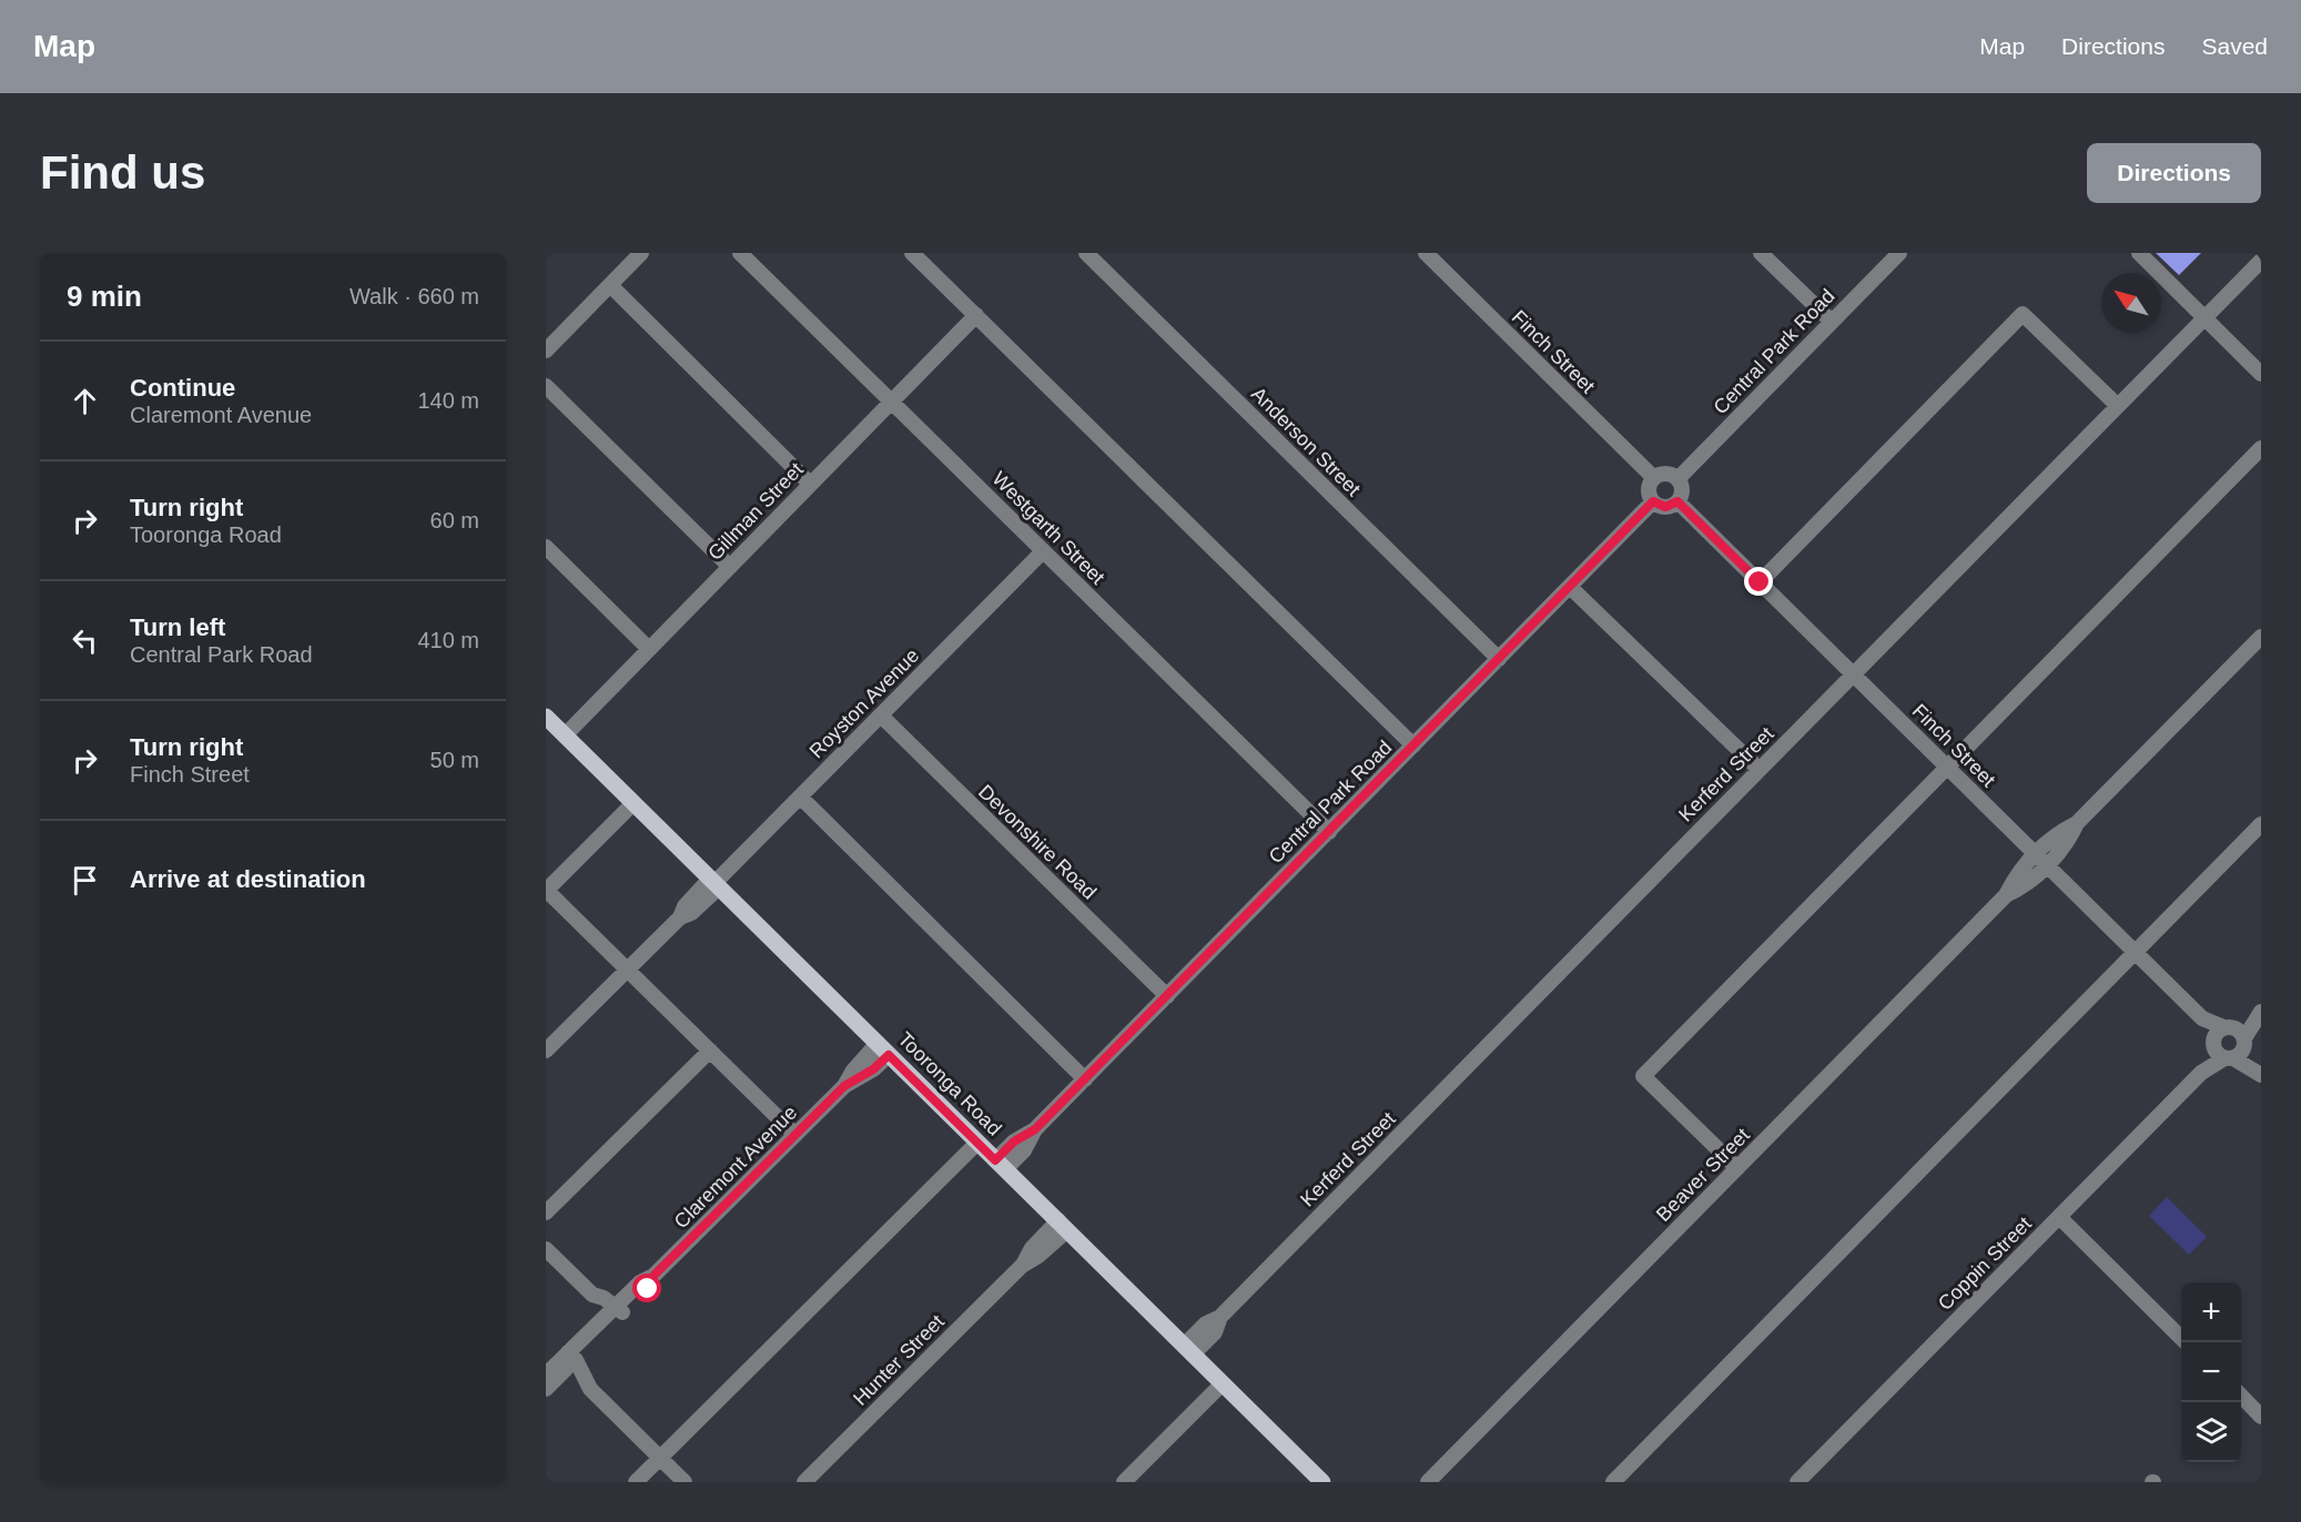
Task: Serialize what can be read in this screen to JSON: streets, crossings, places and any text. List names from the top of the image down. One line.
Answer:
{"streets":{"main road":["Tooronga Road"],"street":["Finch Street","Central Park Road","Anderson Street","Gillman Street","Westgarth Street","Royston Avenue","Kerferd Street","Devonshire Road","Claremont Avenue","Beaver Street","Coppin Street","Hunter Street"]},"crossings":[["Finch Street","Central Park Road"],["Finch Street","Kerferd Street"],["Finch Street","Beaver Street"],["Finch Street","Coppin Street"],["Central Park Road","Anderson Street"],["Central Park Road","Westgarth Street"],["Central Park Road","Devonshire Road"],["Central Park Road","Tooronga Road"],["Gillman Street","Westgarth Street"],["Gillman Street","Tooronga Road"],["Westgarth Street","Royston Avenue"],["Royston Avenue","Devonshire Road"],["Royston Avenue","Tooronga Road"],["Kerferd Street","Tooronga Road"],["Tooronga Road","Claremont Avenue"],["Tooronga Road","Hunter Street"]],"north":"top left","page":{"header":"Map","nav":["Map","Directions","Saved"],"buttons":"Directions","title":"Find us","heading":["9 min","Walk · 660 m"],"list":[["Continue","Claremont Avenue","140 m"],["Turn right","Tooronga Road","60 m"],["Turn left","Central Park Road","410 m"],["Turn right","Finch Street","50 m"],"Arrive at destination"],"map_buttons":["+","−"]}}
